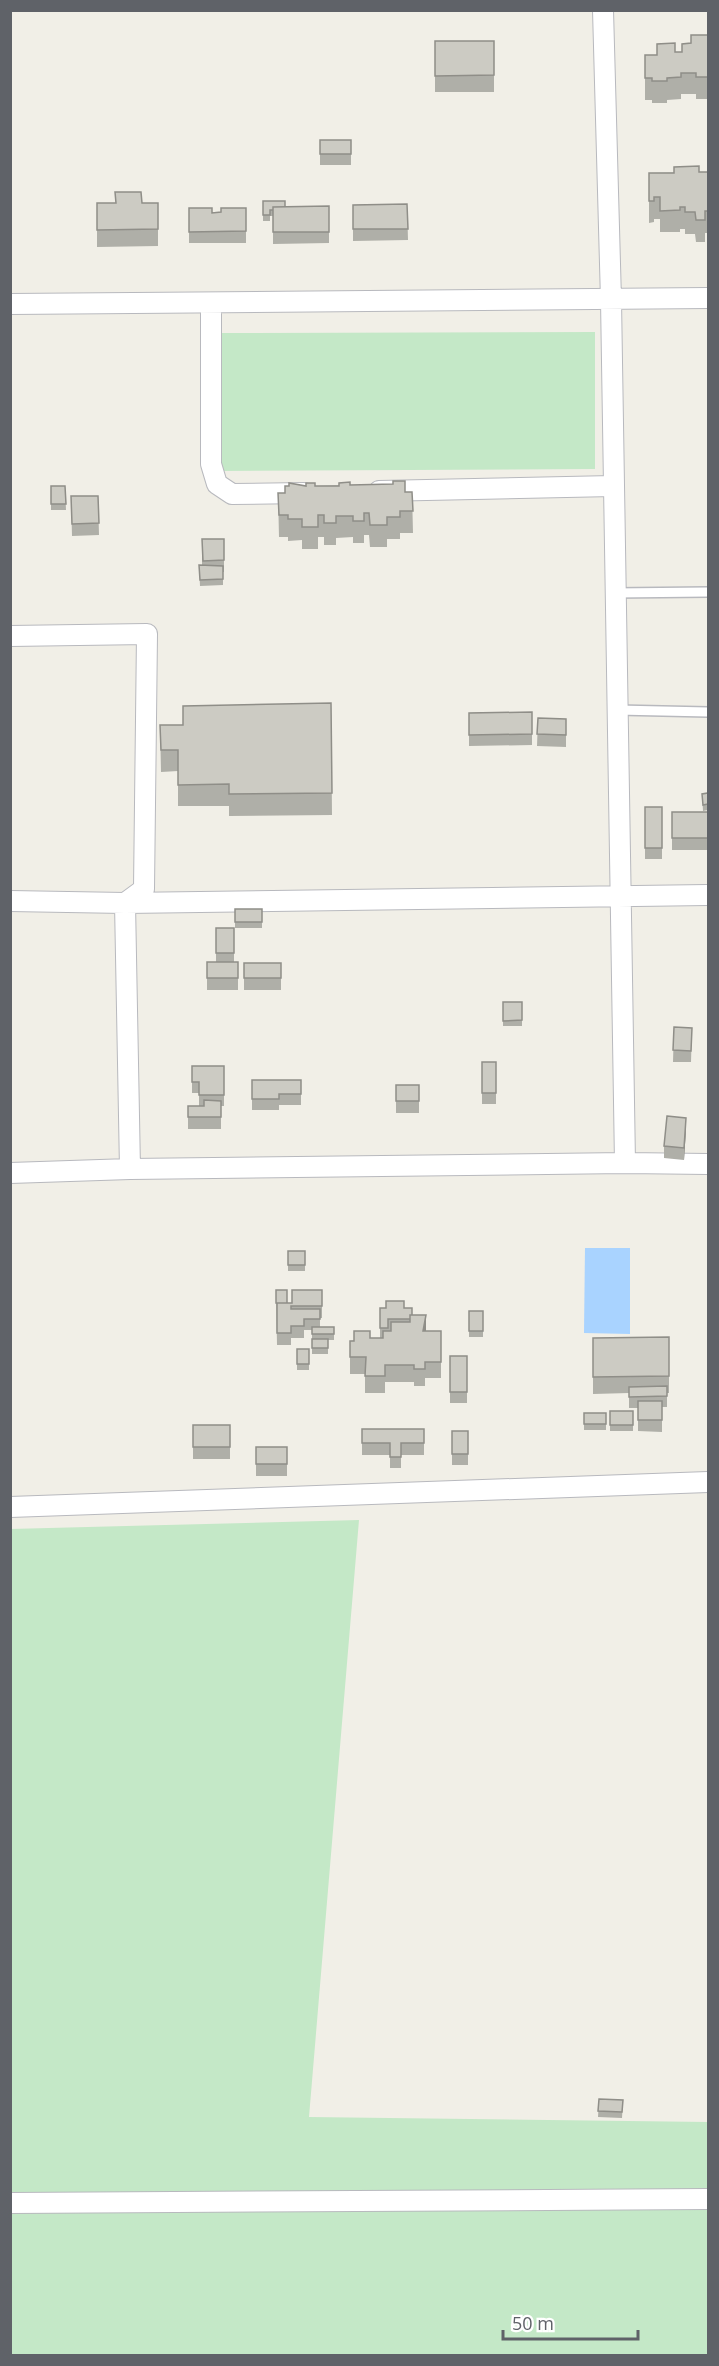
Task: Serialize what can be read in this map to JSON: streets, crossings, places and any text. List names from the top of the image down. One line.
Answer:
{"scale_bar":"50 m"}
